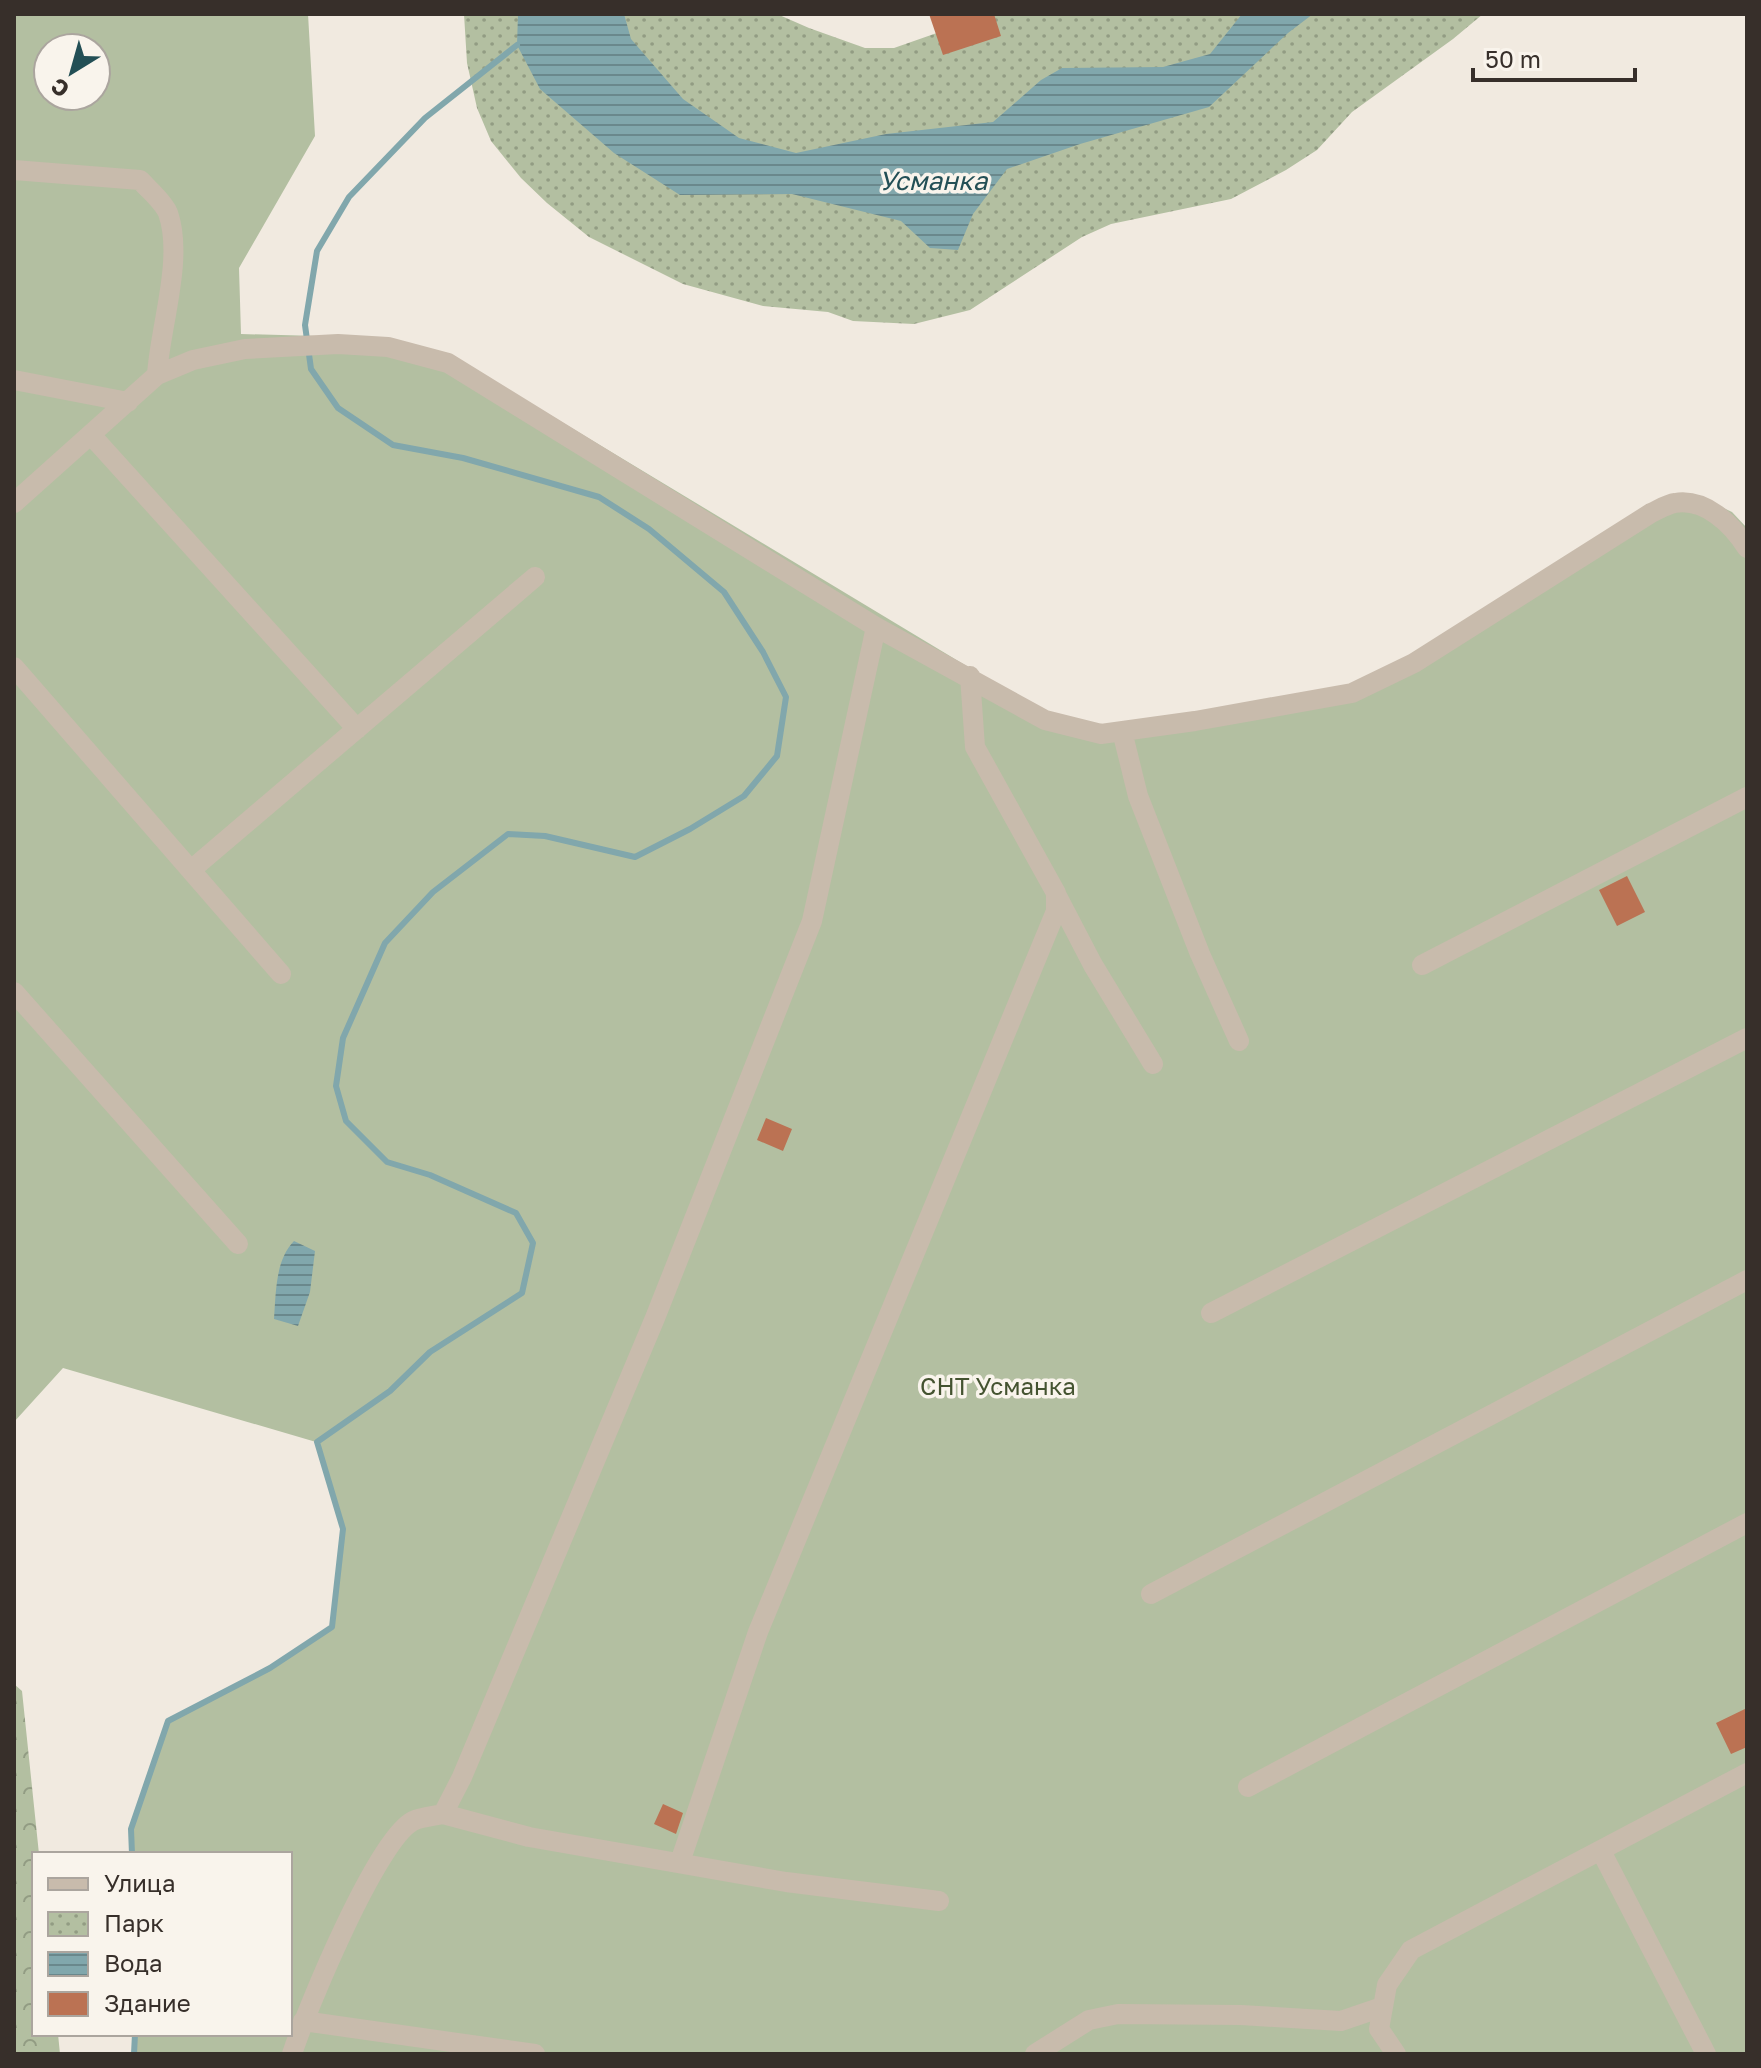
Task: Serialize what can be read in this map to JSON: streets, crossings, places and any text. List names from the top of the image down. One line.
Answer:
{"water":["Усманка"],"parks":["СНТ Усманка"],"legend":["Улица","Парк","Вода","Здание"],"scale_bar":"50 m","north":"bottom left"}
